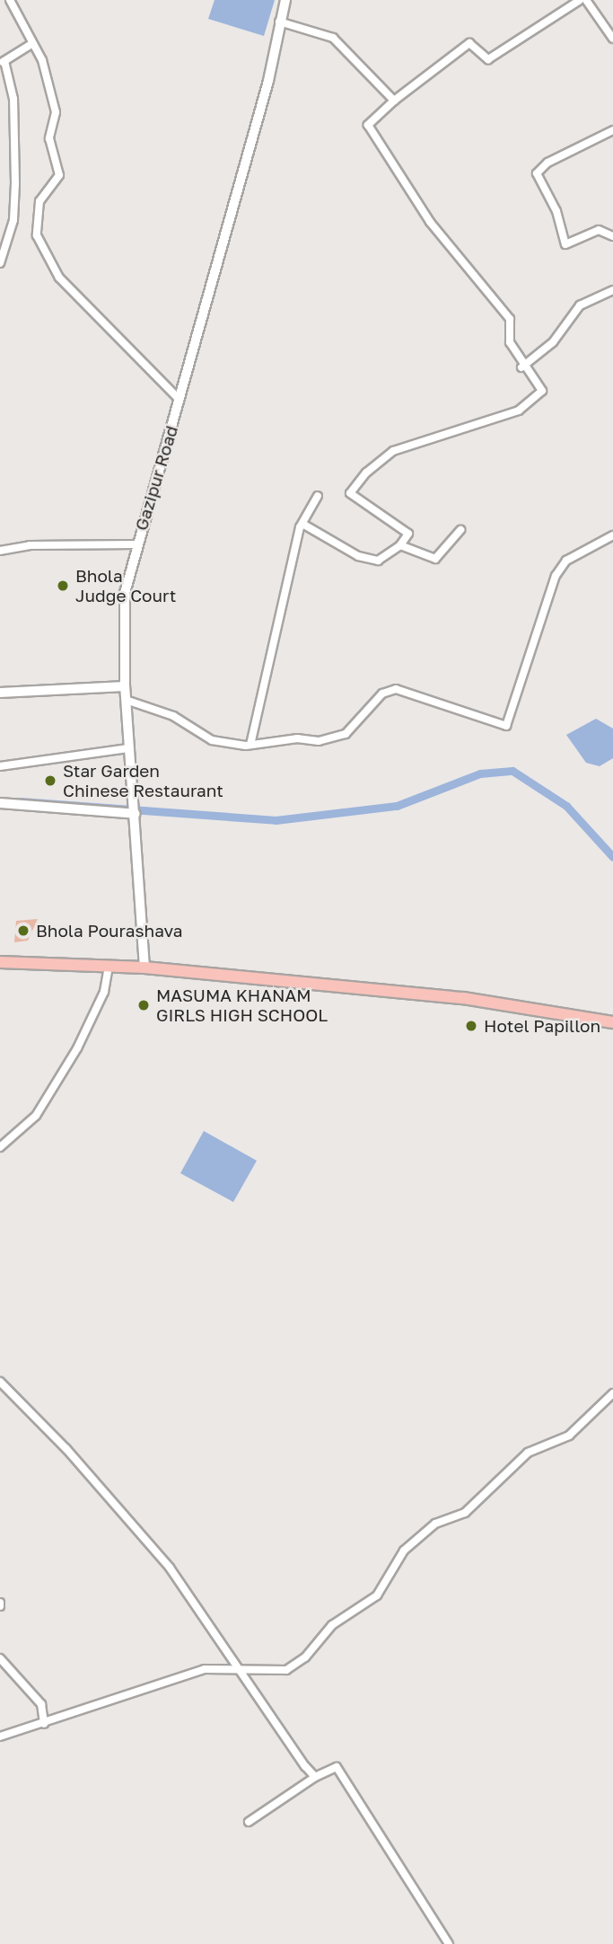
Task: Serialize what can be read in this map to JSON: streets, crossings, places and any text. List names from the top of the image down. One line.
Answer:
{"streets":{"street":["Gazipur Road"]},"places":["Bhola Judge Court","Star Garden Chinese Restaurant","Bhola Pourashava","MASUMA KHANAM GIRLS HIGH SCHOOL","Hotel Papillon"]}
